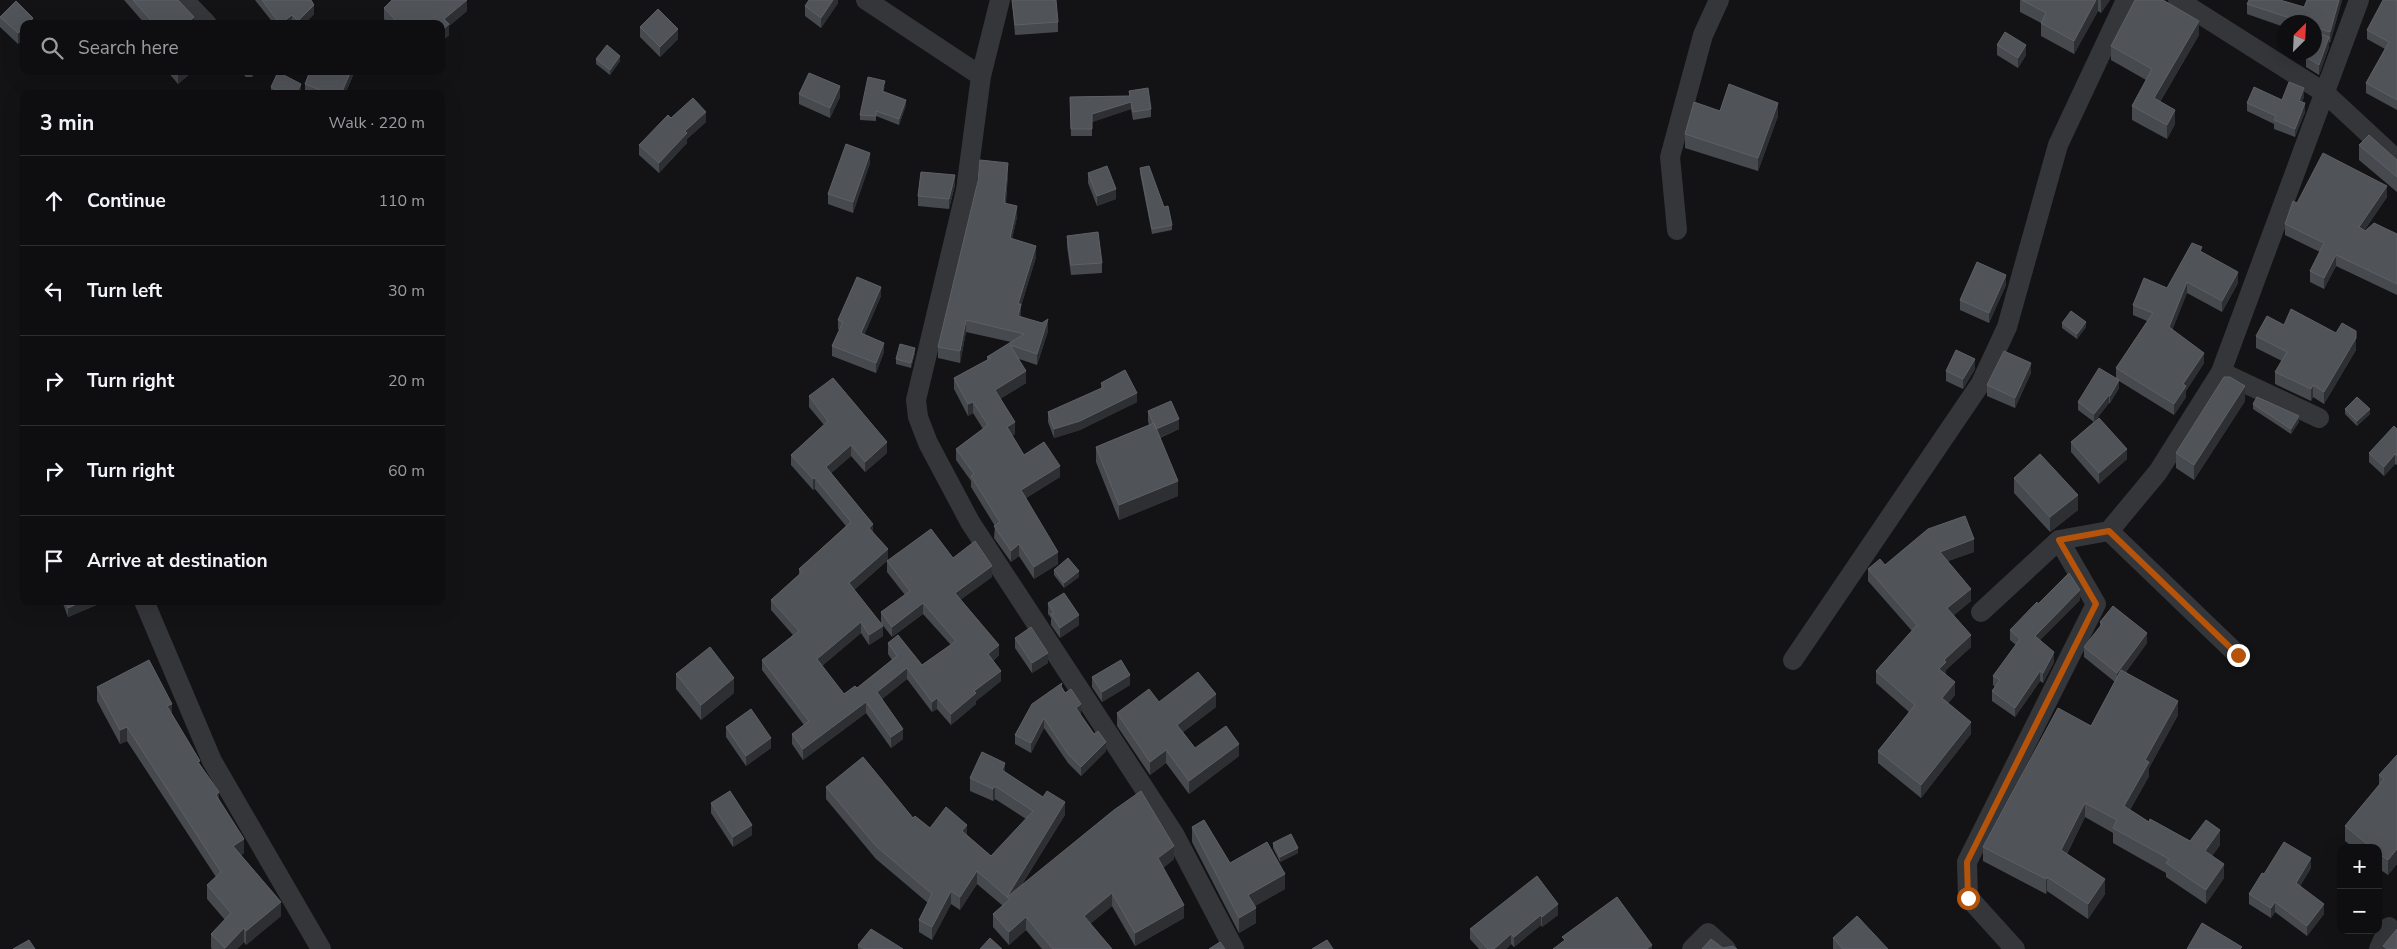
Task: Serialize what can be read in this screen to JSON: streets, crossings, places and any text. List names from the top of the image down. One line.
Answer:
{"north":"top right","page":{"search":"Search here","heading":["3 min","Walk · 220 m"],"list":[["Continue","110 m"],["Turn left","30 m"],["Turn right","20 m"],["Turn right","60 m"],"Arrive at destination"],"map_buttons":["+","−"]}}
